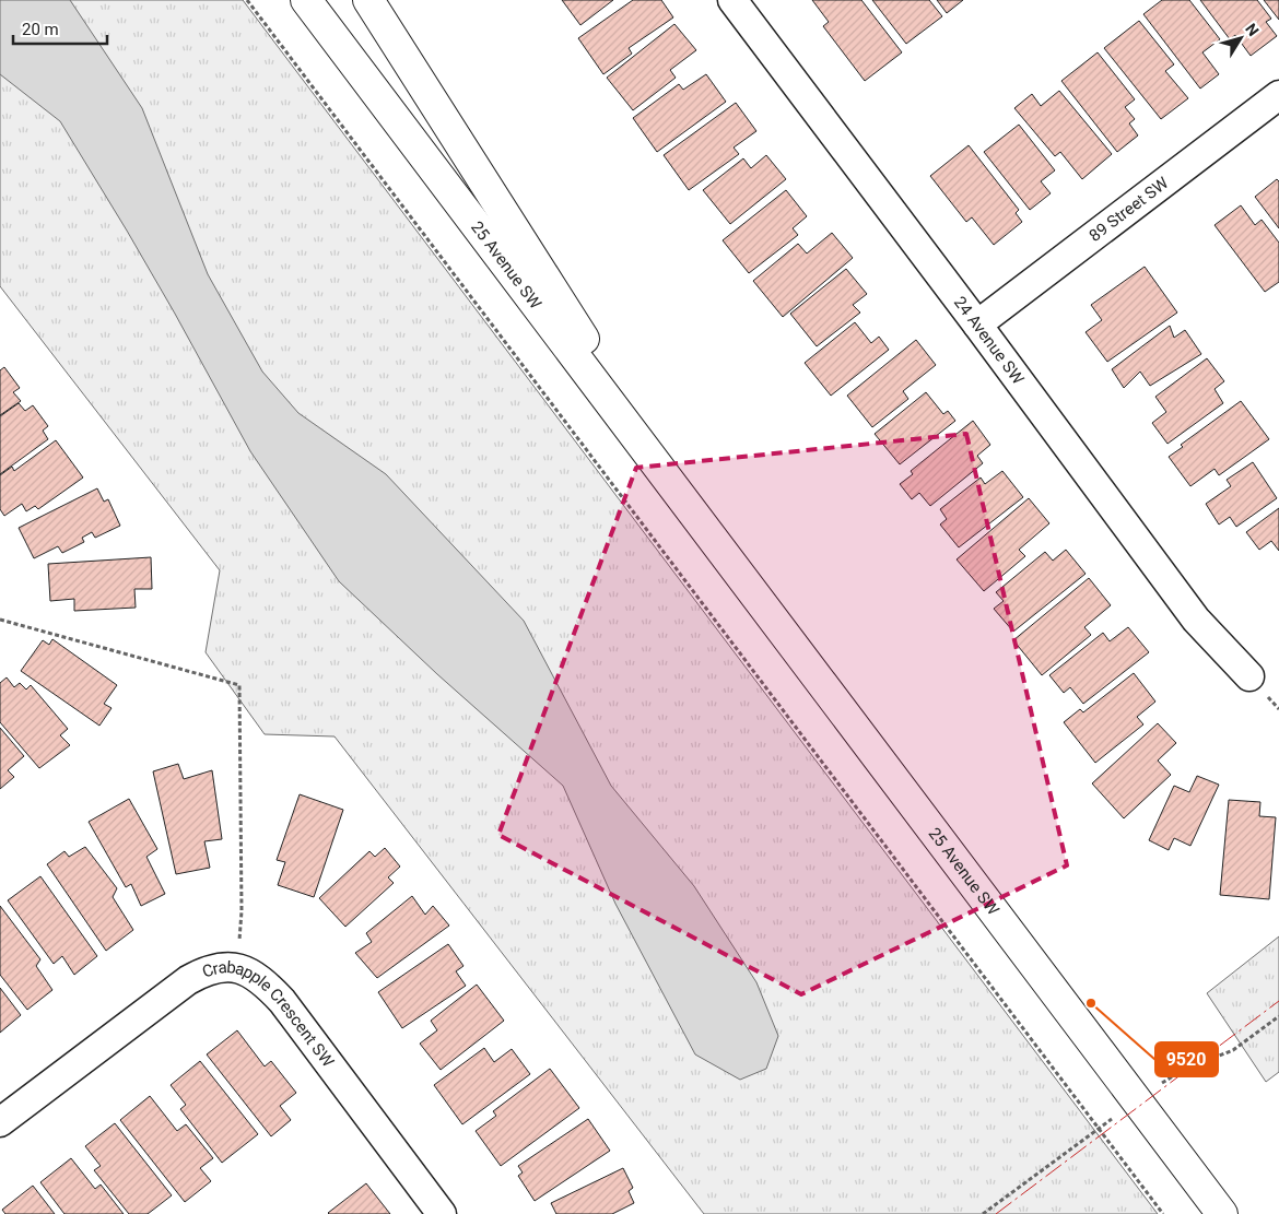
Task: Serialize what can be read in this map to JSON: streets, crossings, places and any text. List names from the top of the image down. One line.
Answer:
{"streets":{"main road":["25 Avenue SW"],"street":["89 Street SW","24 Avenue SW","Crabapple Crescent SW"]},"crossings":[["89 Street SW","24 Avenue SW"]],"places":["9520"],"scale_bar":"20 m","north":"top right"}
